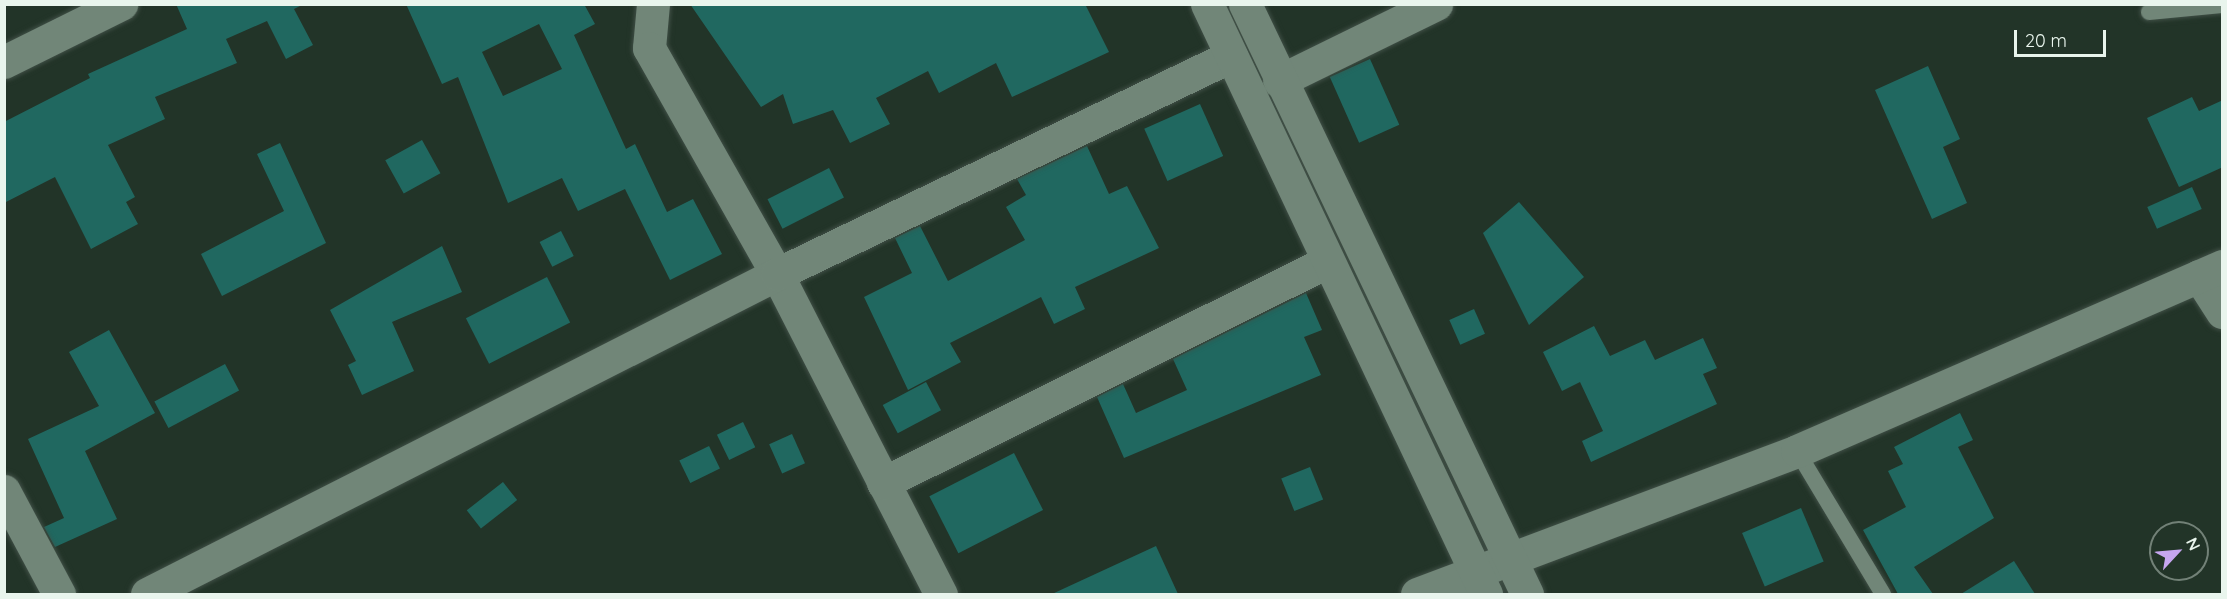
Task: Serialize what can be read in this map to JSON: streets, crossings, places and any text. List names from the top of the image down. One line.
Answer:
{"scale_bar":"20 m","north":"top right"}
